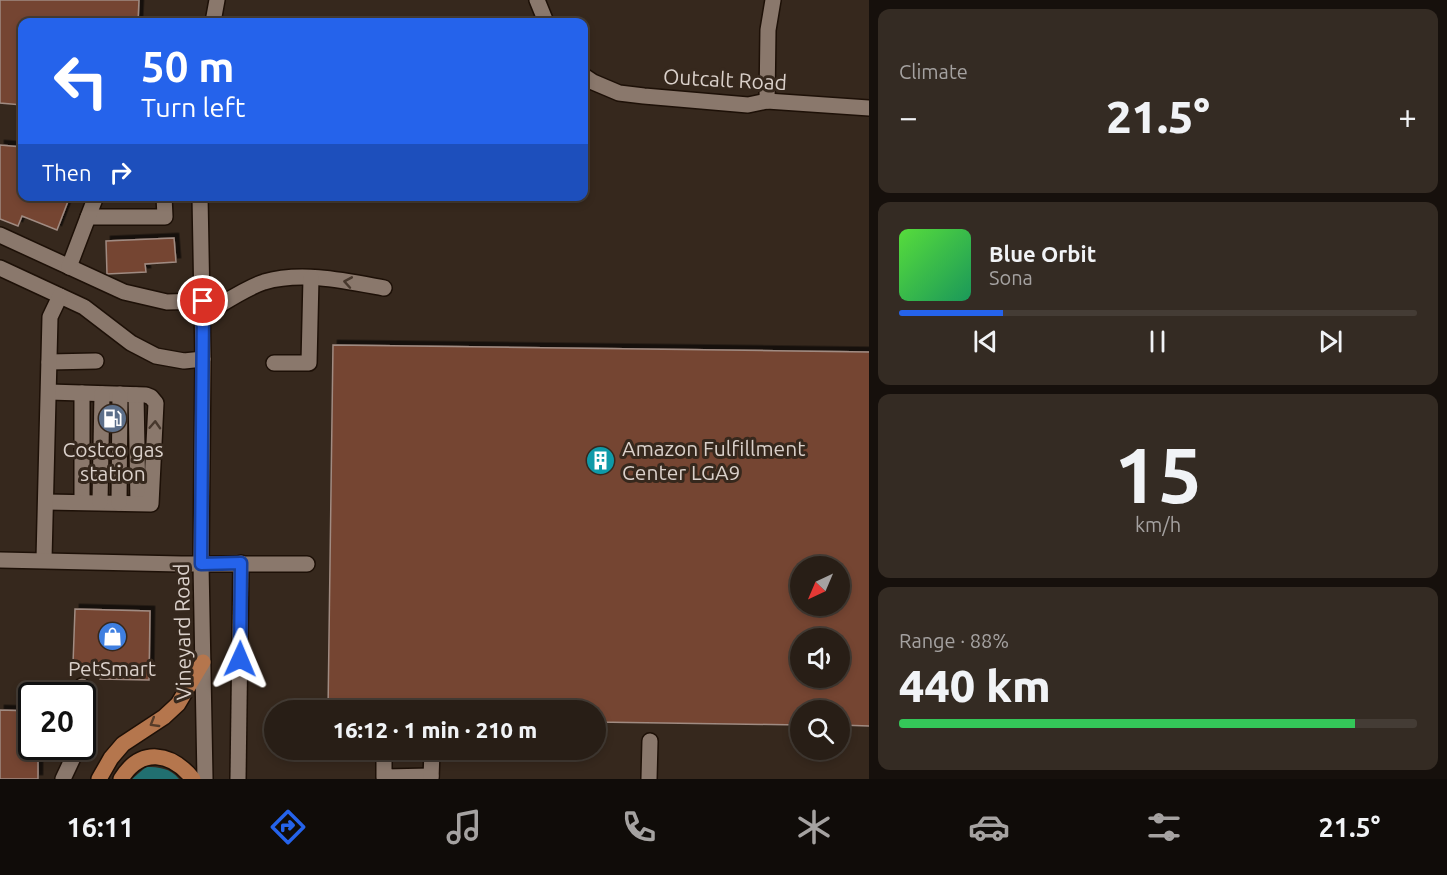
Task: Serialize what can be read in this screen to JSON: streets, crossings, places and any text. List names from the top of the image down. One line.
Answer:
{"streets":{"street":["Outcalt Road","Vineyard Road"]},"places":{"fuel station":["Costco gas station"],"building":["Amazon Fulfillment Center LGA9"],"shop":["PetSmart"]},"north":"bottom left","page":{"tile":["Climate",["15","km/h"],["Range · 88%","440 km"]],"turn":["50 m","Turn left"],"heat":["−","21.5°","+"],"then":"Then","song":["Blue Orbit","Sona"],"limit":"20","trip":"16:12 · 1 min · 210 m","tabs":["16:11","21.5°"]}}
